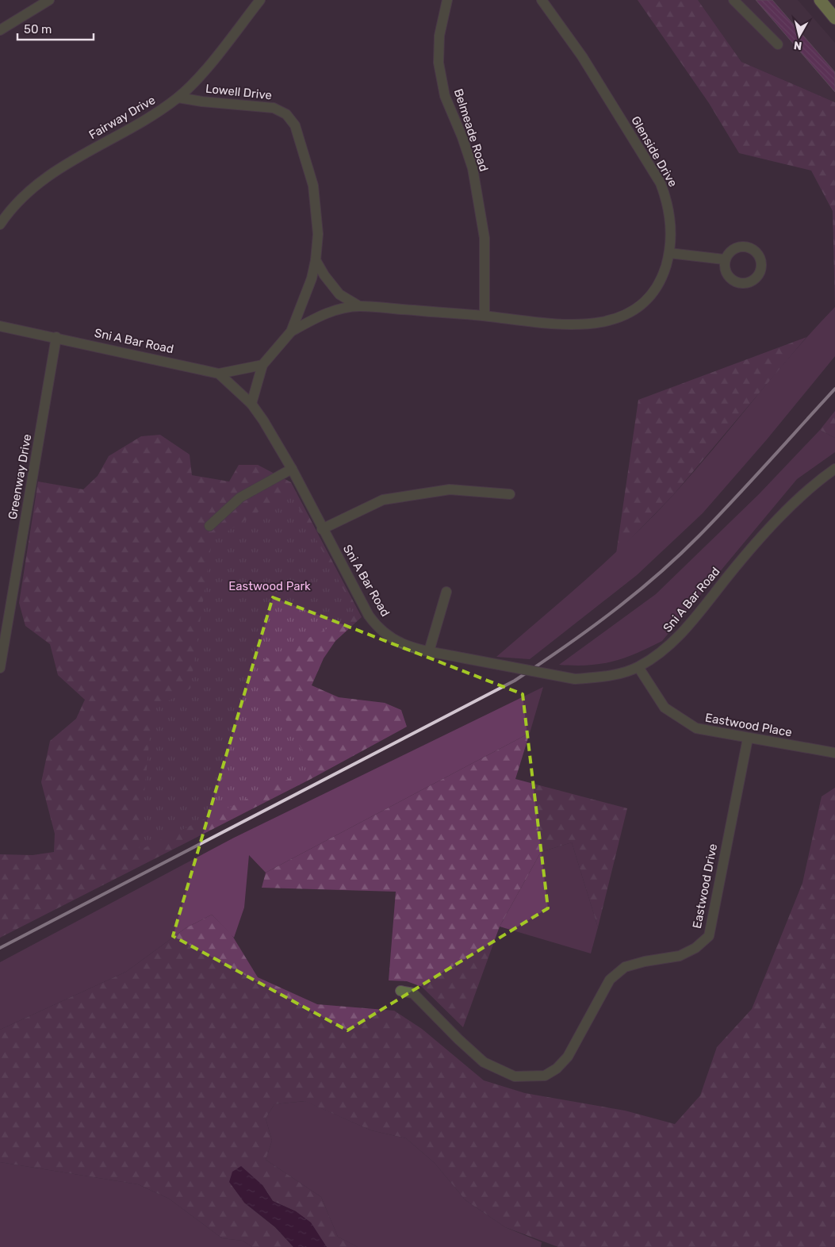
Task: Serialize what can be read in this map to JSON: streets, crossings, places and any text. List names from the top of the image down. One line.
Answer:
{"streets":{"street":["Lowell Drive","Fairway Drive","Belmeade Road","Glenside Drive","Sni A Bar Road","Greenway Drive","Eastwood Place","Eastwood Drive"]},"crossings":[["Lowell Drive","Fairway Drive"],["Lowell Drive","Glenside Drive"],["Lowell Drive","Sni A Bar Road"],["Belmeade Road","Glenside Drive"],["Sni A Bar Road","Greenway Drive"],["Sni A Bar Road","Eastwood Place"],["Eastwood Place","Eastwood Drive"]],"parks":["Eastwood Park"],"scale_bar":"50 m","north":"bottom"}
